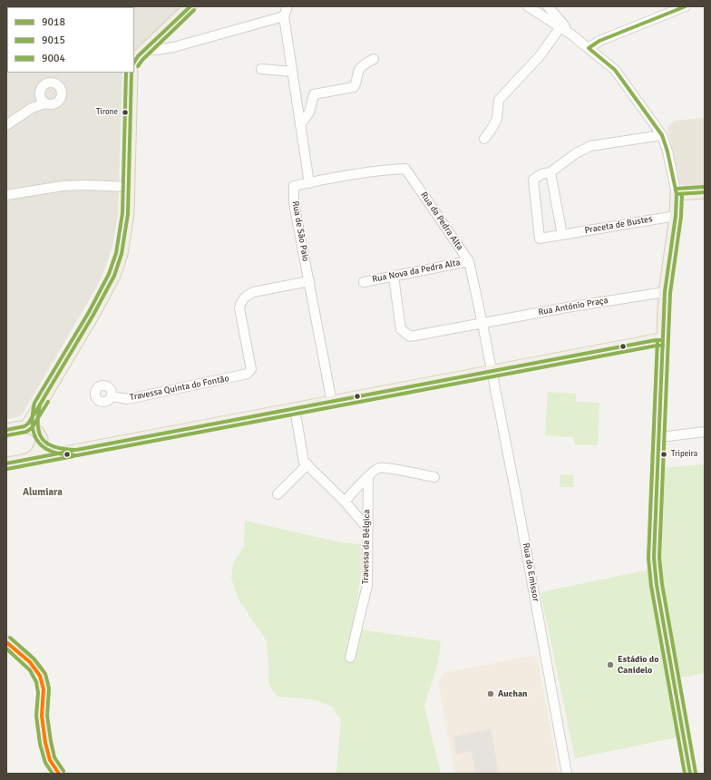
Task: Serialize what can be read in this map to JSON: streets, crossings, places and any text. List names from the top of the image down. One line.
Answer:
{"streets":{"street":["Rua da Pedra Alta","Praceta de Bustes","Rua de São Paio","Rua Nova da Pedra Alta","Rua António Praça","Travessa Quinta do Fontão","Travessa da Bélgica","Rua do Emissor"]},"crossings":[["Rua da Pedra Alta","Rua de São Paio"],["Rua da Pedra Alta","Rua Nova da Pedra Alta"],["Rua da Pedra Alta","Rua António Praça"],["Rua da Pedra Alta","Rua do Emissor"],["Rua de São Paio","Travessa Quinta do Fontão"],["Rua Nova da Pedra Alta","Rua António Praça"]],"districts":["Alumiara"],"places":["Tirone","Tripeira","Estádio do Canidelo","Auchan"],"lines":["transit line 9018","transit line 9015","transit line 9004"],"legend":["9018","9015","9004"]}
